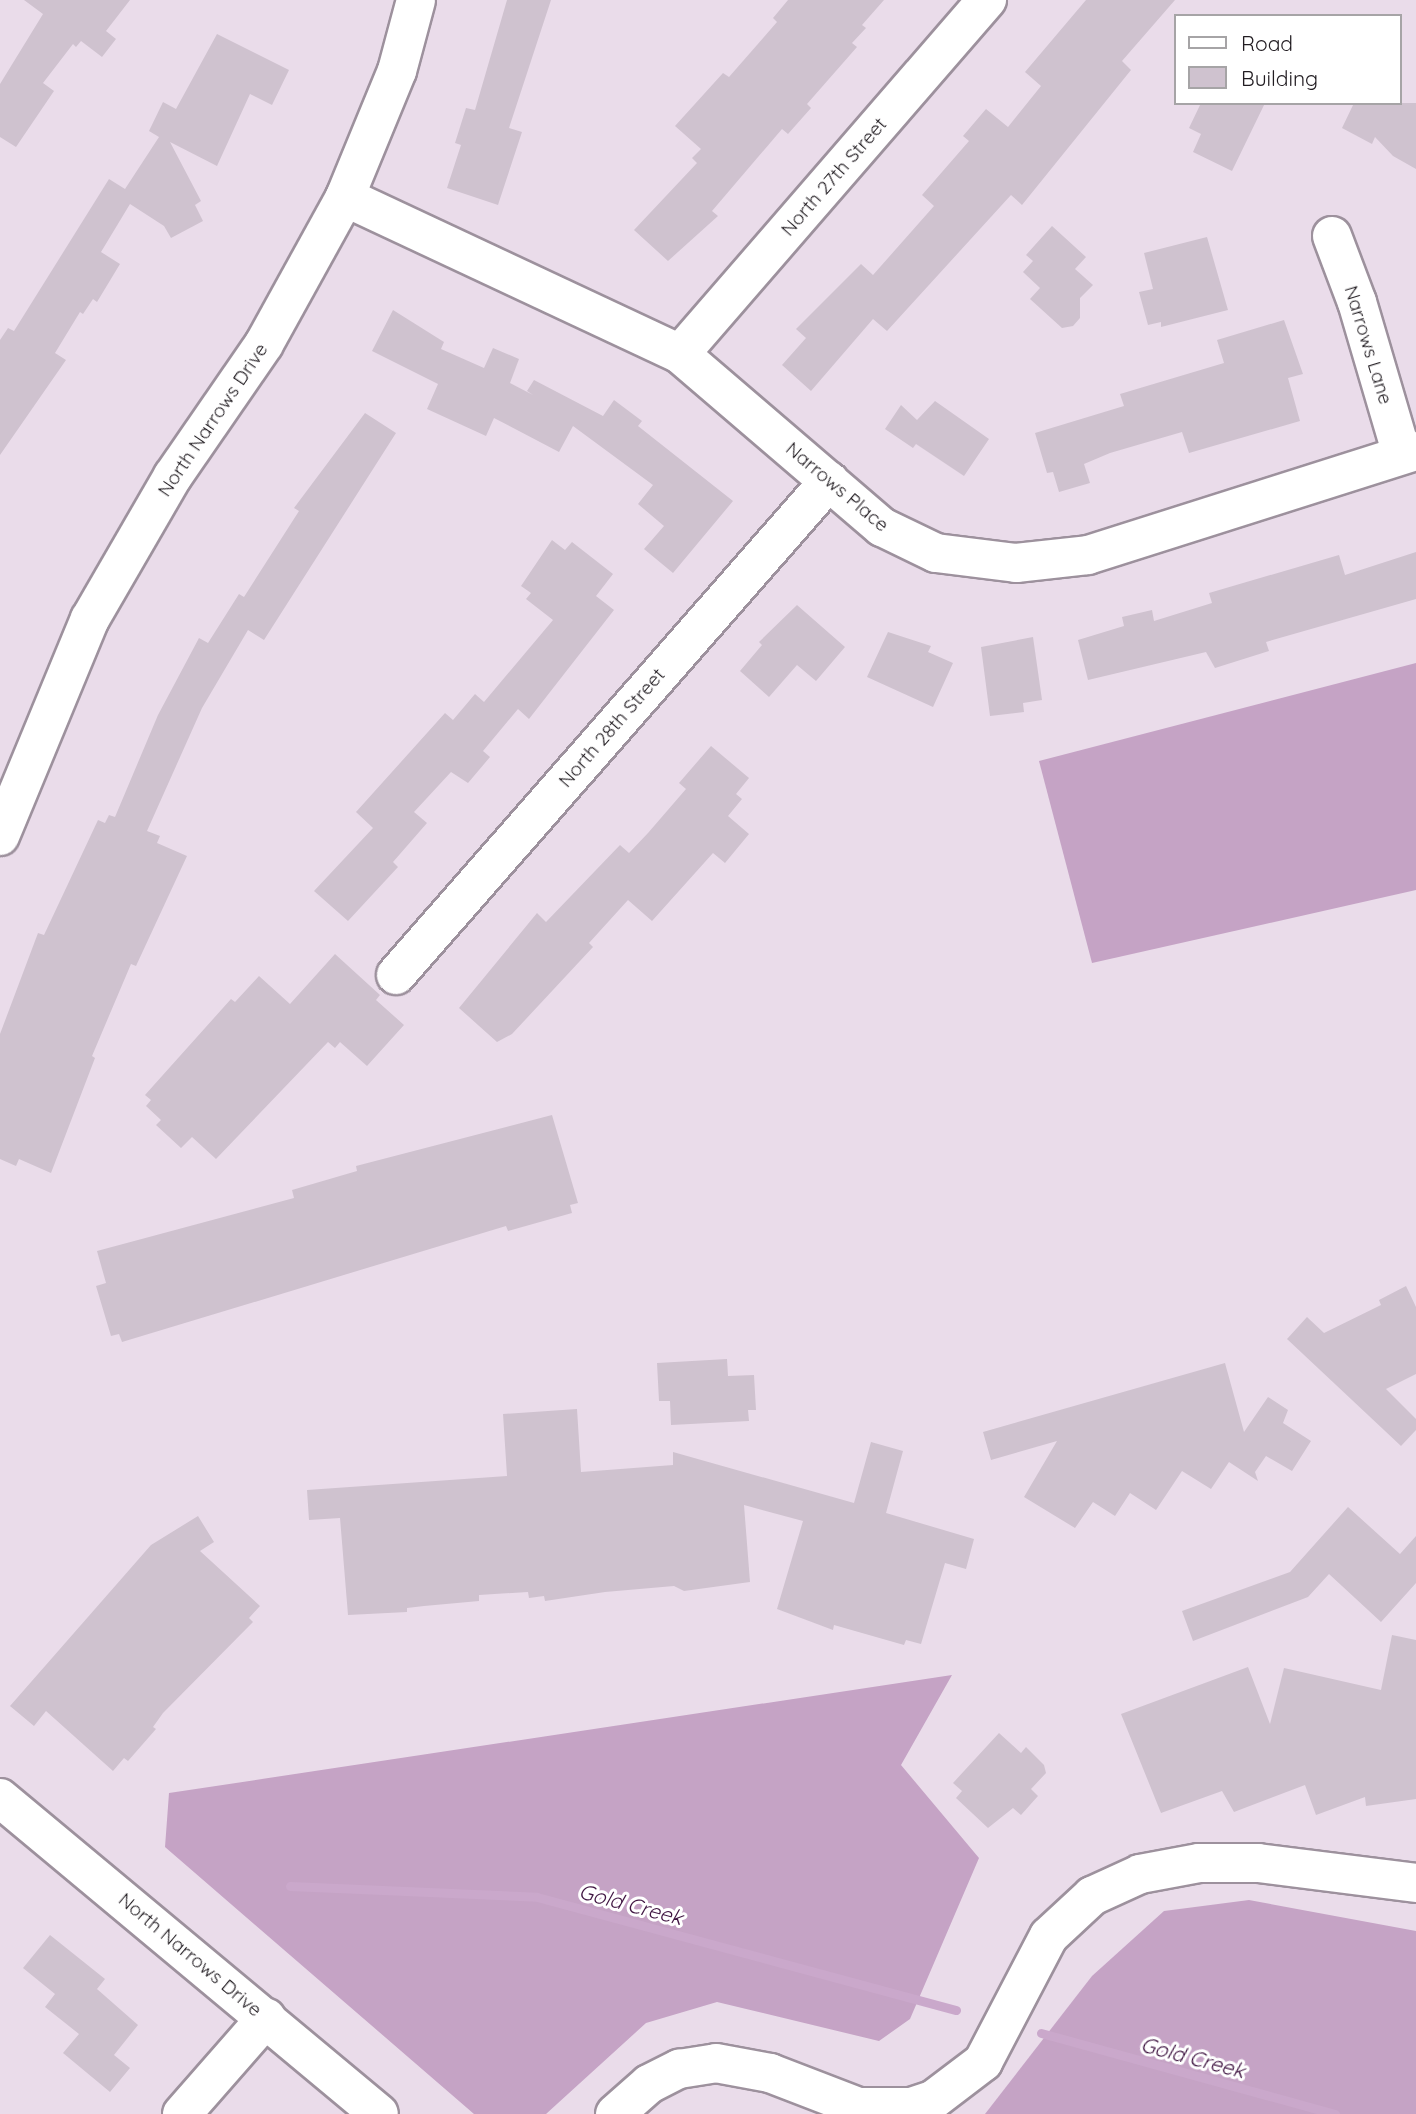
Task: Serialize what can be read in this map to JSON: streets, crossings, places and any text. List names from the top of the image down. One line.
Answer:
{"streets":{"street":["North 27th Street","Narrows Lane","North Narrows Drive","Narrows Place","North 28th Street"]},"crossings":[["North 27th Street","Narrows Place"],["Narrows Lane","Narrows Place"],["North Narrows Drive","Narrows Place"],["Narrows Place","North 28th Street"]],"water":["Gold Creek"],"legend":["Road","Building"]}
